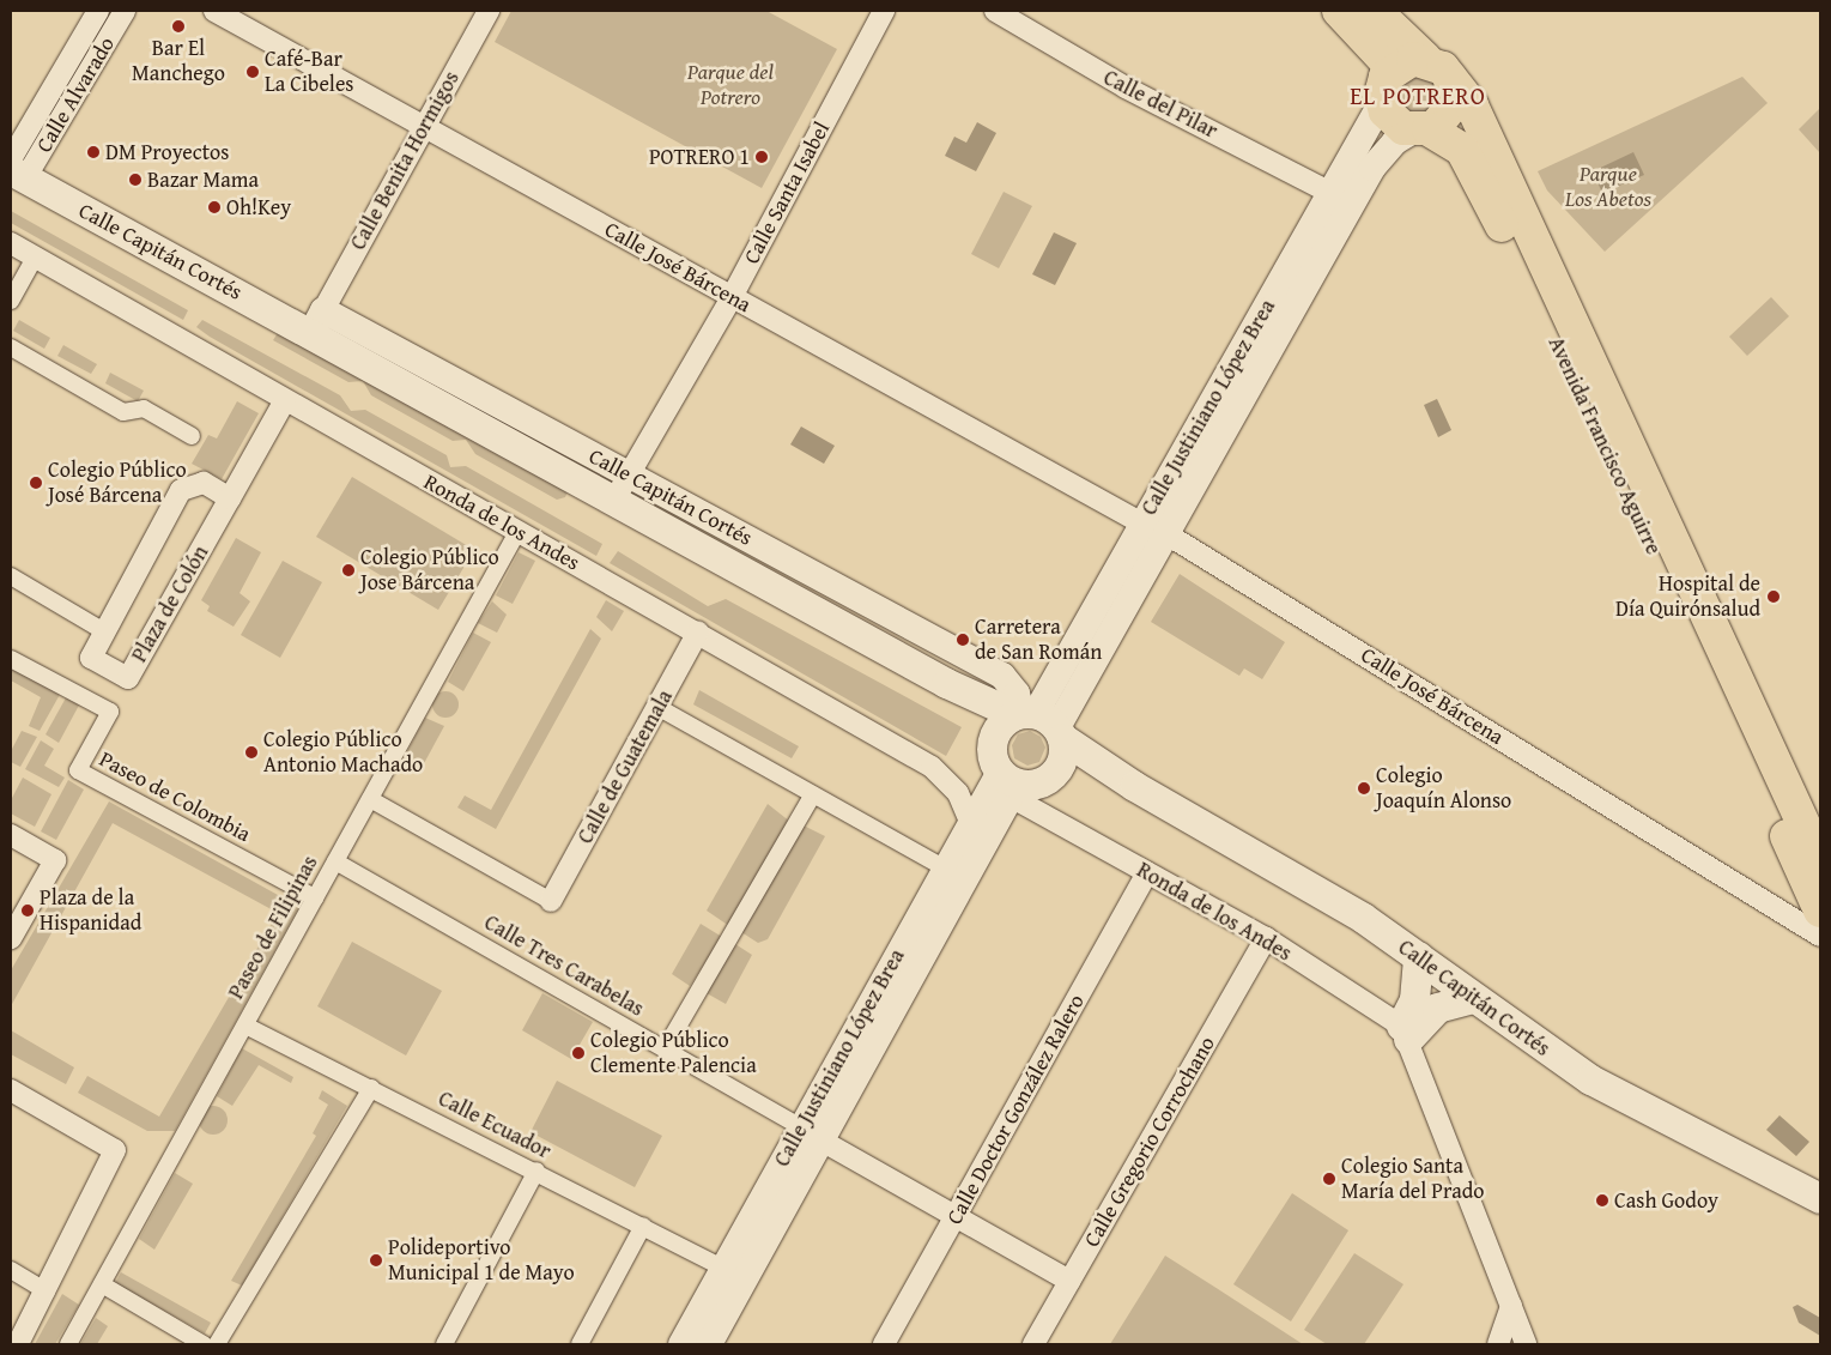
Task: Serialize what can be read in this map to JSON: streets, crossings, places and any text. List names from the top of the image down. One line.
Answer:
{"streets":{"main road":["Calle Capitán Cortés","Avenida Francisco Aguirre"],"street":["Calle Alvarado","Calle del Pilar","Calle Benita Hormigos","Calle Santa Isabel","Calle José Bárcena","Calle Justiniano López Brea","Ronda de los Andes","Plaza de Colón","Calle de Guatemala","Paseo de Colombia","Paseo de Filipinas","Calle Tres Carabelas","Calle Doctor González Ralero","Calle Ecuador","Calle Gregorio Corrochano"]},"crossings":[["Calle Alvarado","Calle Capitán Cortés"],["Calle del Pilar","Calle Justiniano López Brea"],["Calle Benita Hormigos","Calle Capitán Cortés"],["Calle Benita Hormigos","Calle José Bárcena"],["Calle Santa Isabel","Calle Capitán Cortés"],["Calle Santa Isabel","Calle José Bárcena"],["Calle Capitán Cortés","Calle Justiniano López Brea"],["Calle Capitán Cortés","Ronda de los Andes"],["Calle José Bárcena","Calle Justiniano López Brea"],["Calle Justiniano López Brea","Avenida Francisco Aguirre"],["Calle Justiniano López Brea","Ronda de los Andes"],["Calle Justiniano López Brea","Calle Tres Carabelas"],["Calle Justiniano López Brea","Calle Ecuador"],["Ronda de los Andes","Plaza de Colón"],["Ronda de los Andes","Calle de Guatemala"],["Ronda de los Andes","Paseo de Filipinas"],["Ronda de los Andes","Calle Doctor González Ralero"],["Ronda de los Andes","Calle Gregorio Corrochano"],["Paseo de Colombia","Paseo de Filipinas"],["Paseo de Filipinas","Calle Tres Carabelas"],["Paseo de Filipinas","Calle Ecuador"]],"districts":["EL POTRERO"],"parks":["Parque del Potrero","Parque Los Abetos"],"places":["Bar El Manchego","Café-Bar La Cibeles","DM Proyectos","POTRERO 1","Bazar Mama","Oh!Key","Colegio Público José Bárcena","Colegio Público Jose Bárcena","Hospital de Día Quirónsalud","Carretera de San Román","Colegio Público Antonio Machado","Colegio Joaquín Alonso","Plaza de la Hispanidad","Colegio Público Clemente Palencia","Colegio Santa María del Prado","Cash Godoy","Polideportivo Municipal 1 de Mayo"]}
